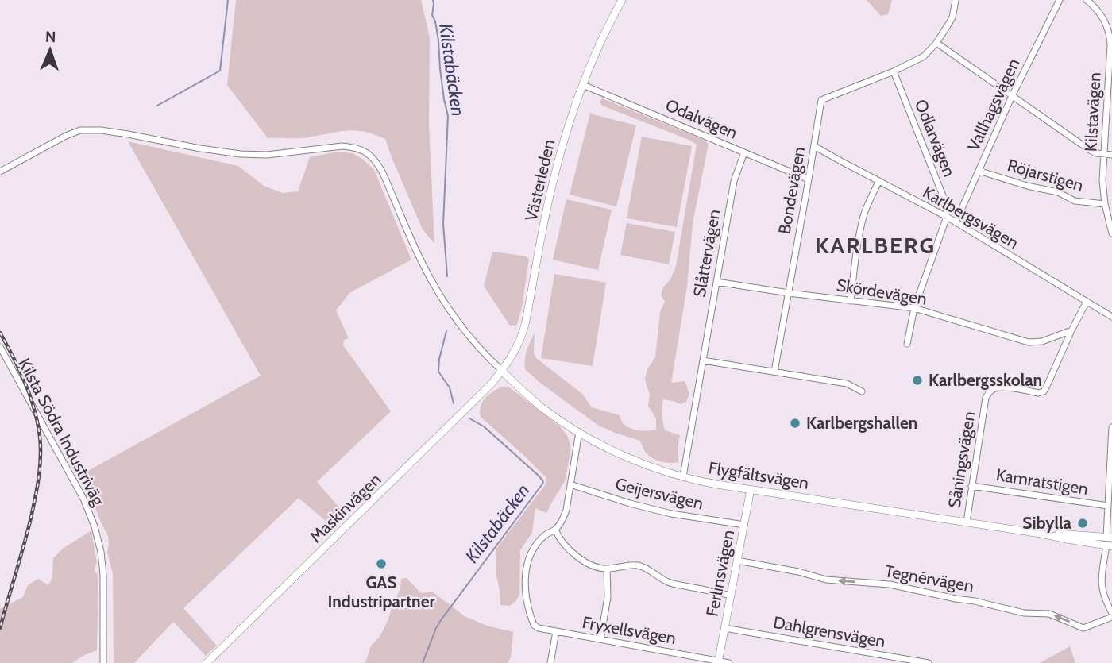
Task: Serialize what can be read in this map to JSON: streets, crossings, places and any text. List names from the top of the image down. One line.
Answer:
{"streets":{"street":["Vallhagsvägen","Kilstavägen","Odalvägen","Odlarvägen","Röjarstigen","Västerleden","Bondevägen","Karlbergsvägen","Slåttervägen","Skördevägen","Kilsta Södra Industriväg","Såningsvägen","Flygfältsvägen","Kamratstigen","Geijersvägen","Maskinvägen","Ferlinsvägen","Tegnérvägen","Fryxellsvägen","Dahlgrensvägen"]},"crossings":[["Vallhagsvägen","Röjarstigen"],["Vallhagsvägen","Karlbergsvägen"],["Kilstavägen","Röjarstigen"],["Odalvägen","Västerleden"],["Odalvägen","Bondevägen"],["Odalvägen","Slåttervägen"],["Odlarvägen","Bondevägen"],["Odlarvägen","Karlbergsvägen"],["Västerleden","Flygfältsvägen"],["Västerleden","Maskinvägen"],["Bondevägen","Karlbergsvägen"],["Bondevägen","Skördevägen"],["Karlbergsvägen","Såningsvägen"],["Slåttervägen","Skördevägen"],["Slåttervägen","Flygfältsvägen"],["Skördevägen","Såningsvägen"],["Såningsvägen","Flygfältsvägen"],["Såningsvägen","Kamratstigen"],["Flygfältsvägen","Maskinvägen"],["Flygfältsvägen","Ferlinsvägen"],["Geijersvägen","Ferlinsvägen"],["Ferlinsvägen","Tegnérvägen"],["Ferlinsvägen","Fryxellsvägen"],["Ferlinsvägen","Dahlgrensvägen"]],"one_way":["Tegnérvägen"],"districts":["KARLBERG"],"water":["Kilstabäcken"],"places":["Karlbergsskolan","Karlbergshallen","Sibylla","GAS Industripartner"],"north":"top"}
